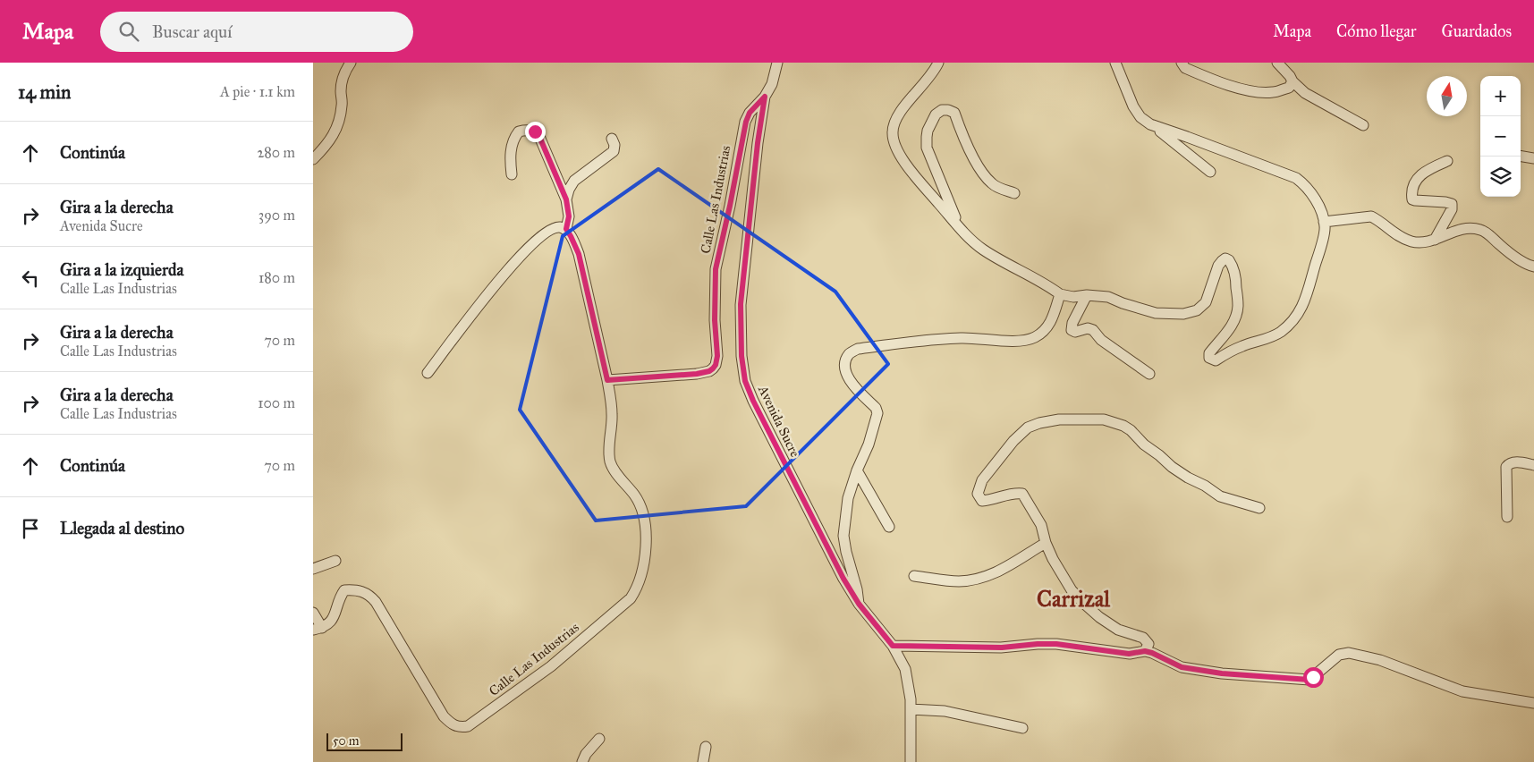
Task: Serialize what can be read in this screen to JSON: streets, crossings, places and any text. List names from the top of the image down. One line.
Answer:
{"streets":{"street":["Calle Las Industrias","Avenida Sucre"]},"crossings":[["Calle Las Industrias","Avenida Sucre"]],"districts":["Carrizal"],"scale_bar":"50 m","north":"top","page":{"header":"Mapa","search":"Buscar aquí","nav":["Mapa","Cómo llegar","Guardados"],"heading":["14 min","A pie · 1.1 km"],"map_buttons":["+","−"],"list":[["Continúa","280 m"],["Gira a la derecha","Avenida Sucre","390 m"],["Gira a la izquierda","Calle Las Industrias","180 m"],["Gira a la derecha","Calle Las Industrias","70 m"],["Gira a la derecha","Calle Las Industrias","100 m"],["Continúa","70 m"],"Llegada al destino"],"scale":"50 m"}}
